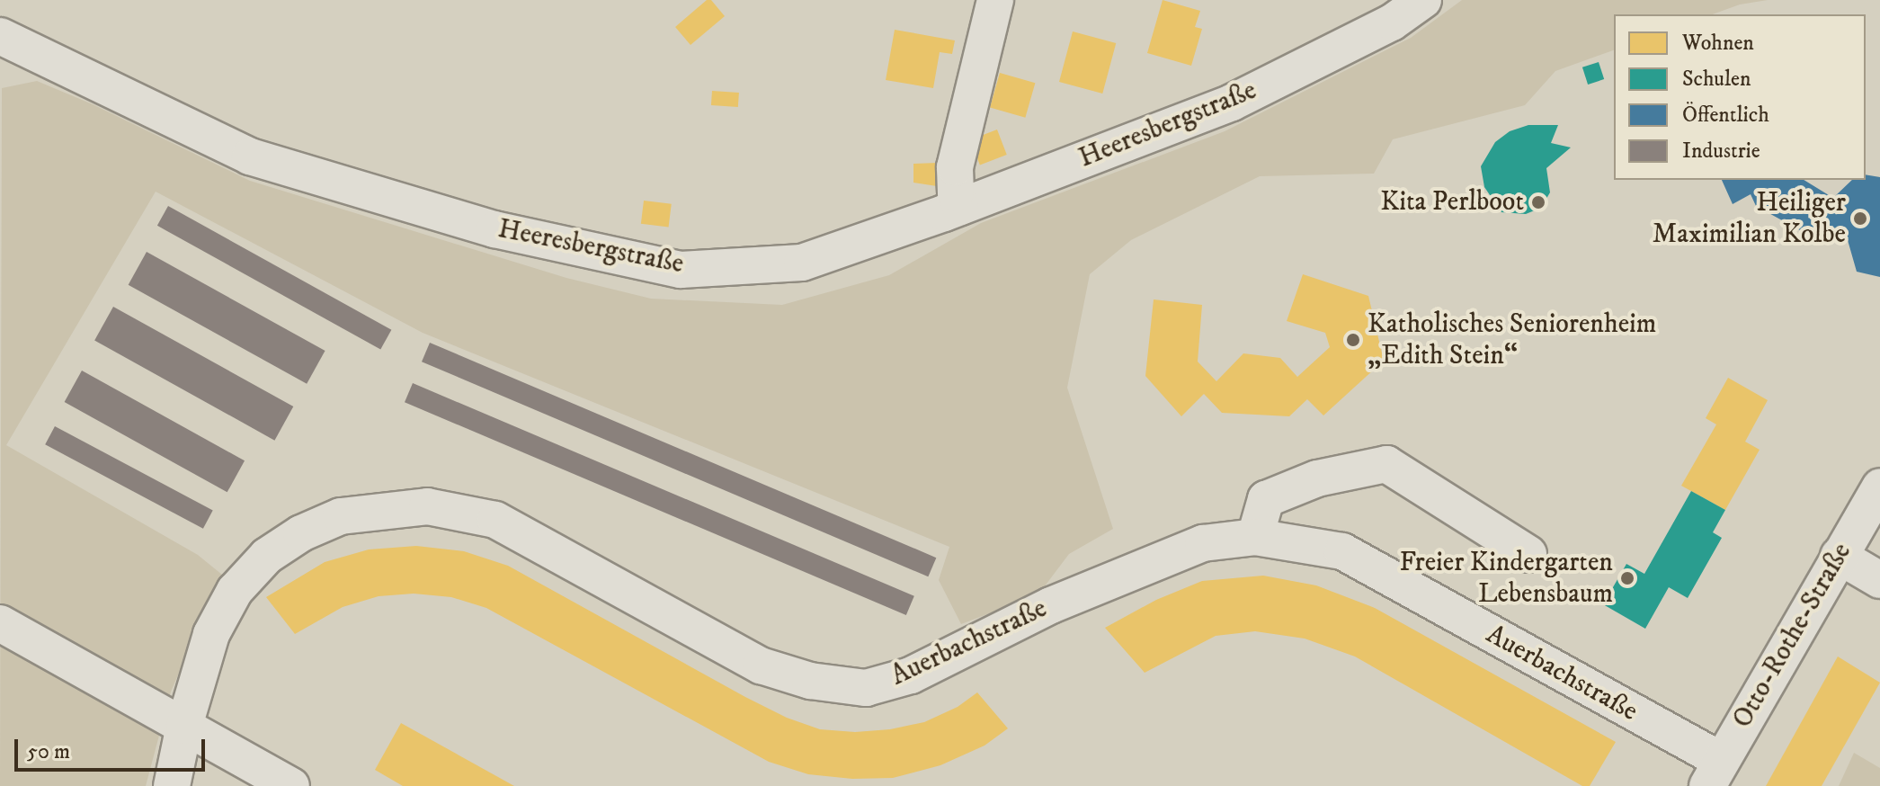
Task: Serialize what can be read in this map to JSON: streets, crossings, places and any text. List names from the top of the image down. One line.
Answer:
{"streets":{"street":["Heeresbergstraße","Otto-Rothe-Straße","Auerbachstraße"]},"crossings":[["Otto-Rothe-Straße","Auerbachstraße"]],"places":["Kita Perlboot","Heiliger Maximilian Kolbe","Katholisches Seniorenheim „Edith Stein“","Freier Kindergarten Lebensbaum"],"legend":["Wohnen","Schulen","Öffentlich","Industrie"],"scale_bar":"50 m"}
